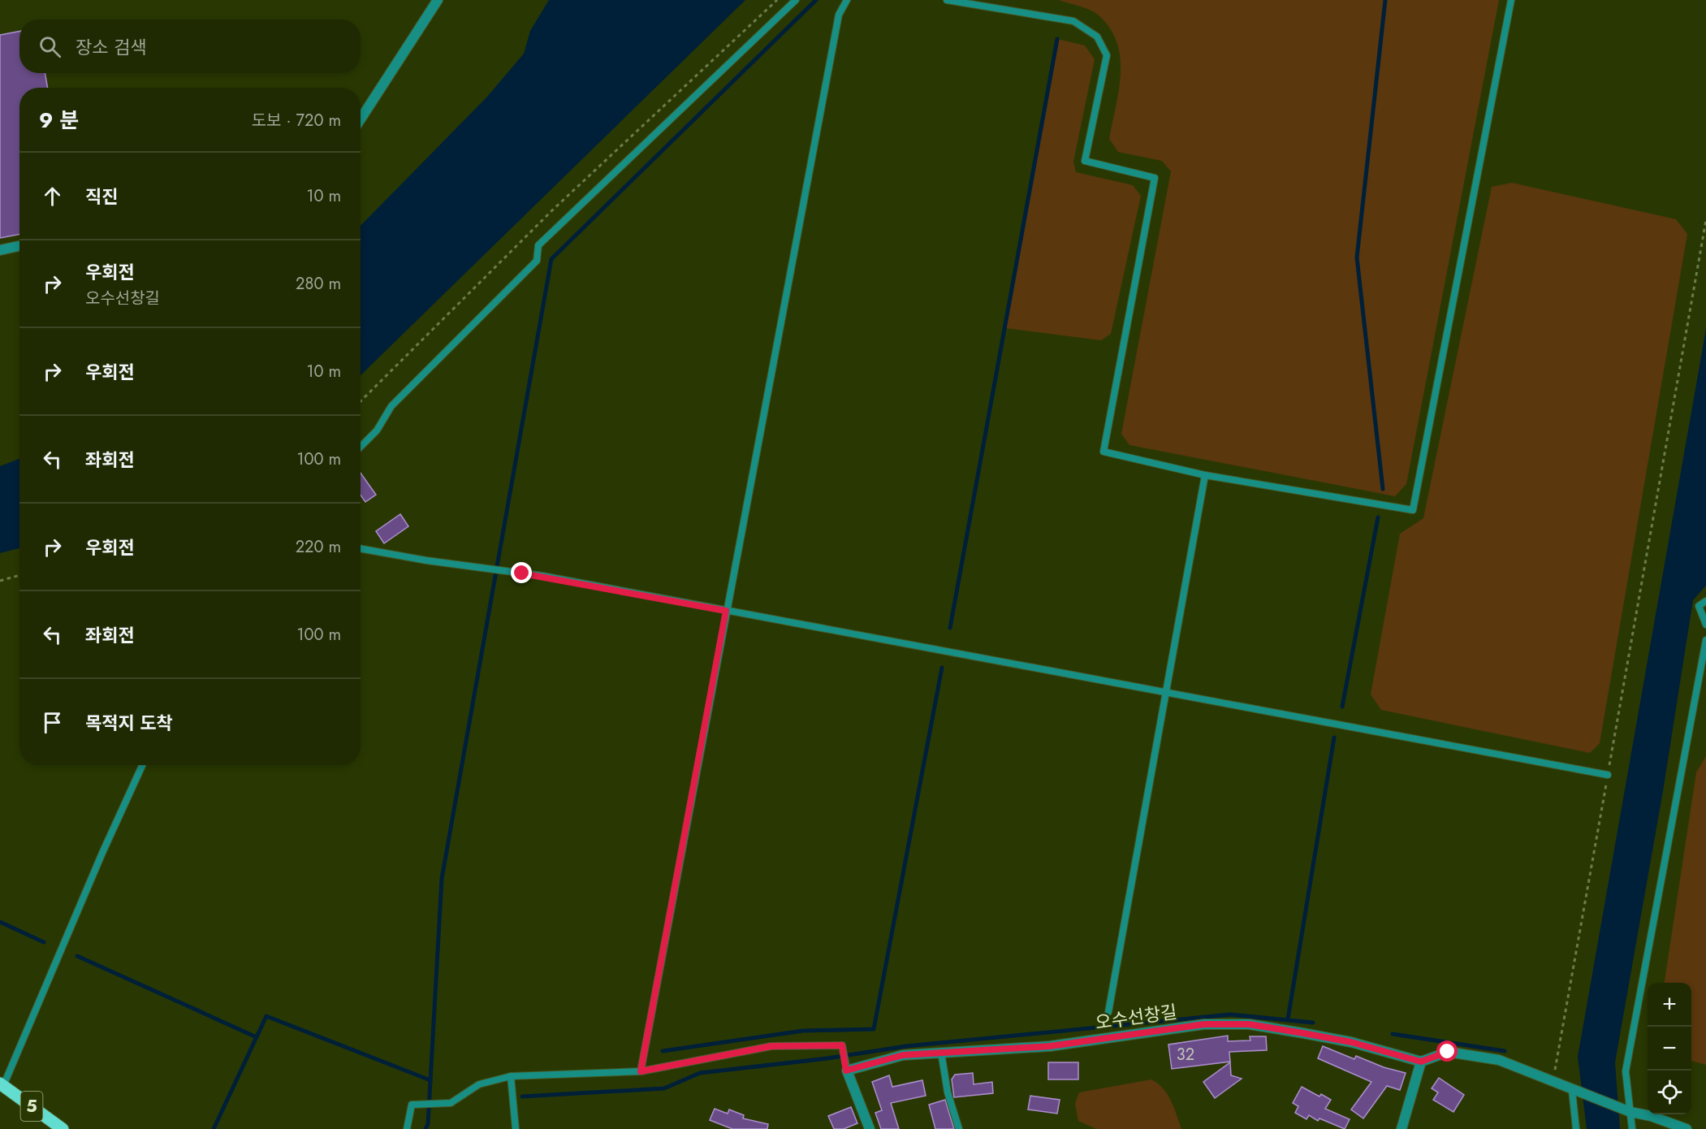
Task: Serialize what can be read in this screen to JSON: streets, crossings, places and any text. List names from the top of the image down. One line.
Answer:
{"streets":{"main road":["5"],"street":["오수선창길"]},"house_numbers":["32"],"page":{"search":"장소 검색","heading":["9 분","도보 · 720 m"],"list":[["직진","10 m"],["우회전","오수선창길","280 m"],["우회전","10 m"],["좌회전","100 m"],["우회전","220 m"],["좌회전","100 m"],"목적지 도착"],"map_buttons":["+","−"]}}
